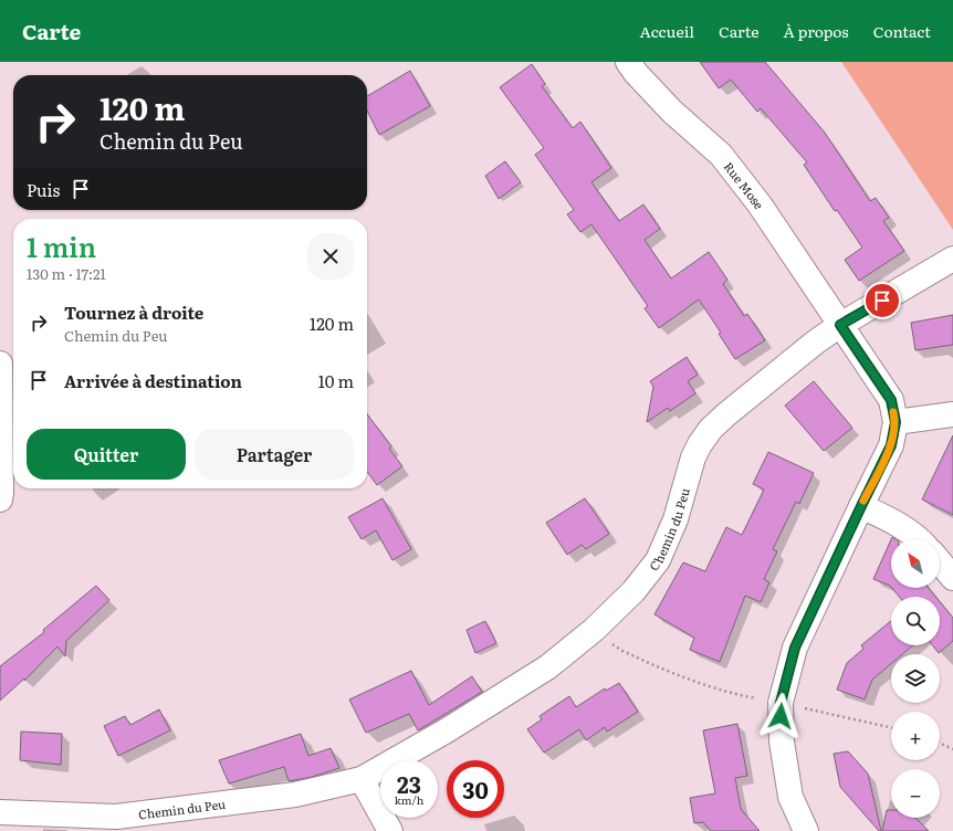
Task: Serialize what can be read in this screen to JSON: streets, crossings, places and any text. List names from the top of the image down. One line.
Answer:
{"streets":{"street":["Rue Mose","Chemin du Peu"]},"crossings":[["Rue Mose","Chemin du Peu"]],"north":"top left","page":{"header":"Carte","nav":["Accueil","Carte","À propos","Contact"],"turn":["120 m","Chemin du Peu"],"then":"Puis","heading":["1 min","130 m · 17:21"],"list":[{"name":"Tournez à droite","note":"Chemin du Peu","value":"120 m"},{"name":"Arrivée à destination","value":"10 m"}],"buttons":["Quitter","Partager"],"map_buttons":["+","−"],"speed":"23 km/h","limit":"30"}}
